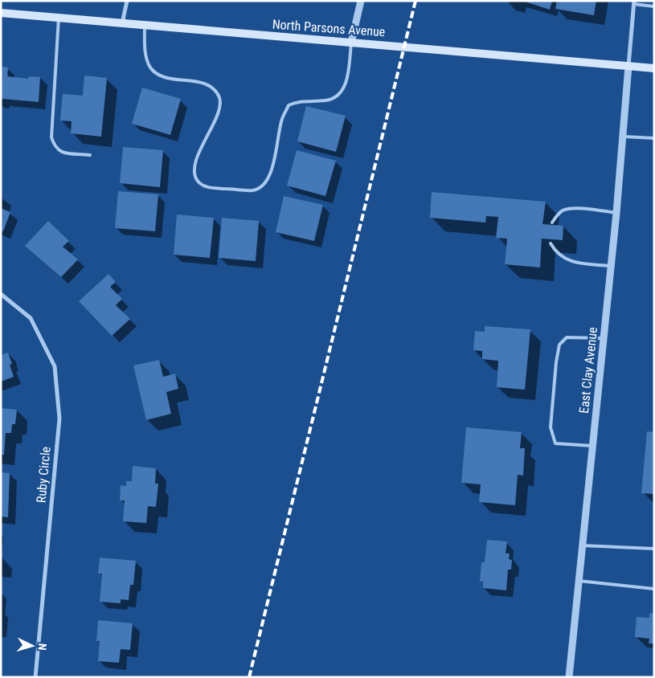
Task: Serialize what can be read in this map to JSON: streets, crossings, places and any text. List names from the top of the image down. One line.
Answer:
{"streets":{"main road":["North Parsons Avenue"],"street":["East Clay Avenue","Ruby Circle"]},"crossings":[["North Parsons Avenue","East Clay Avenue"]],"north":"right"}
